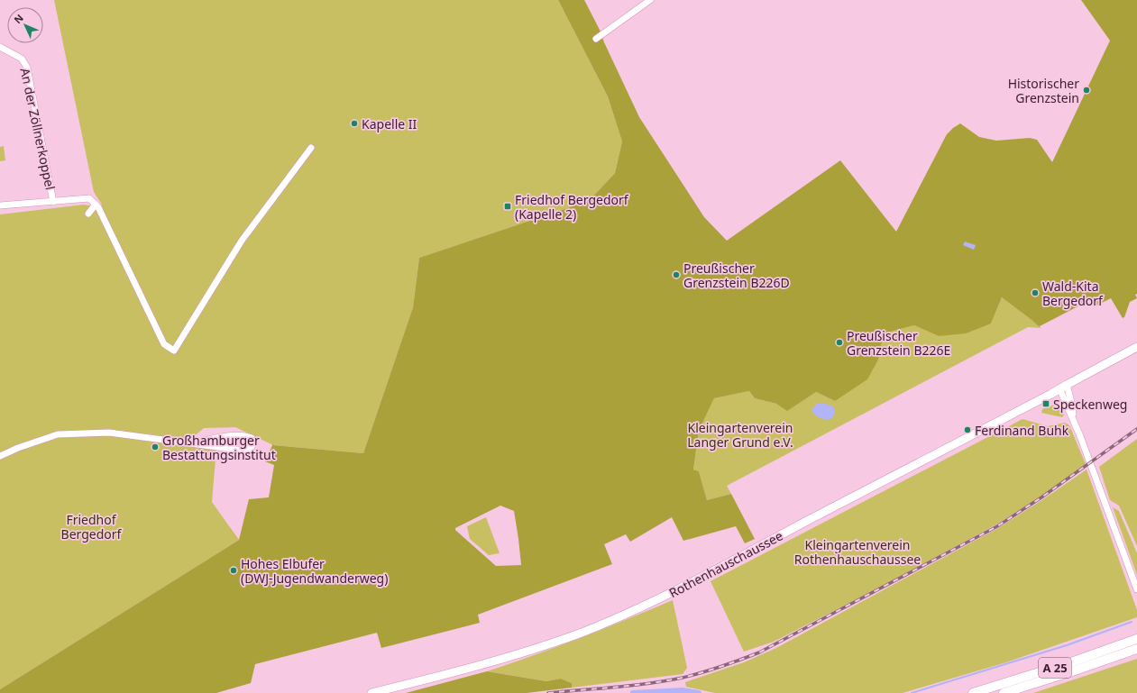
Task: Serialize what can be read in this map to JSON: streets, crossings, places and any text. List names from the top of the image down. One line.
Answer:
{"streets":{"highway":["A 25"],"main road":["Rothenhauschaussee"],"street":["An der Zöllnerkoppel"]},"parks":["Kleingartenverein Langer Grund e.V.","Friedhof Bergedorf","Kleingartenverein Rothenhauschaussee"],"places":{"other":["Historischer Grenzstein","Kapelle II","Preußischer Grenzstein B226D","Wald-Kita Bergedorf","Preußischer Grenzstein B226E","Ferdinand Buhk","Großhamburger Bestattungsinstitut","Hohes Elbufer (DWJ-Jugendwanderweg)"],"transit":["Friedhof Bergedorf (Kapelle 2)","Speckenweg"]},"north":"top left"}
